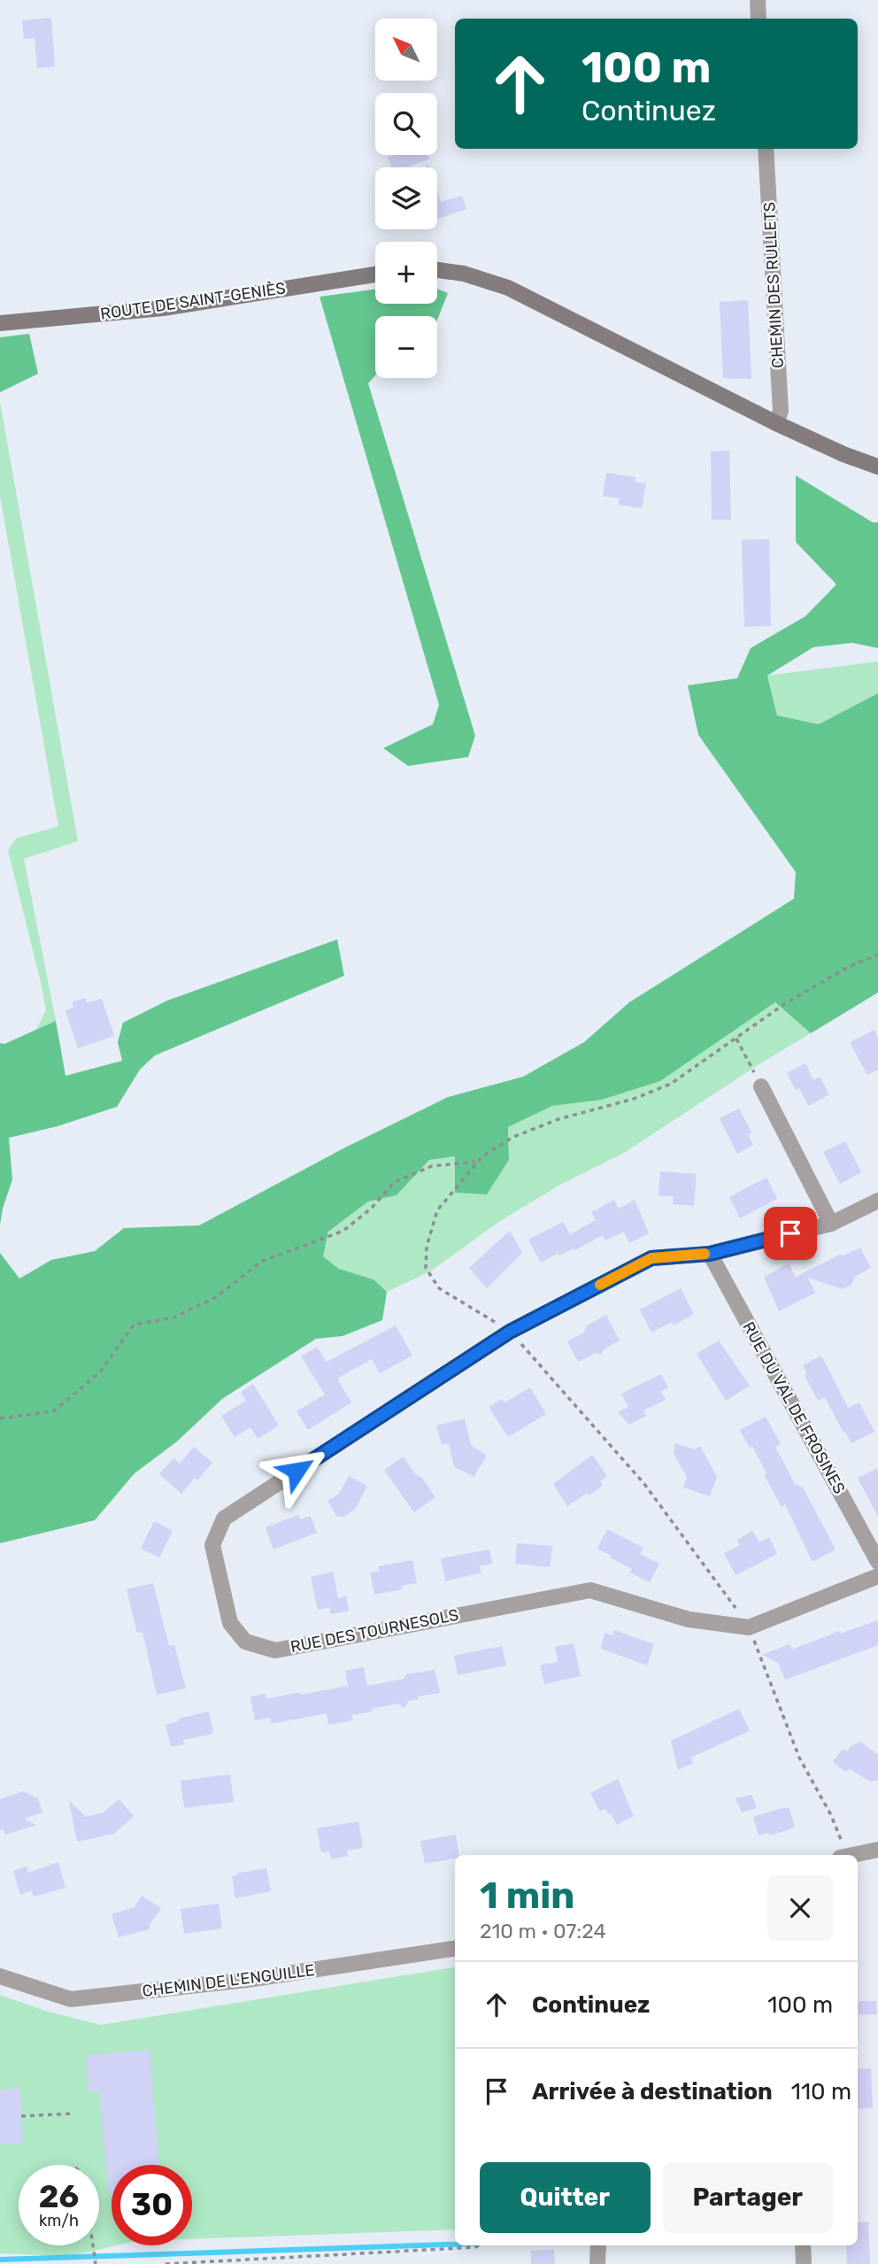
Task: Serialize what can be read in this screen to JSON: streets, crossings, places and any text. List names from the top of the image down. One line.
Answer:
{"streets":{"main road":["ROUTE DE SAINT-GENIÈS"],"street":["CHEMIN DES RULLETS","RUE DU VAL DE FROSINES","RUE DES TOURNESOLS","CHEMIN DE L'ENGUILLE"]},"crossings":[["RUE DU VAL DE FROSINES","RUE DES TOURNESOLS"]],"north":"top left","page":{"map_buttons":["+","−"],"turn":["100 m","Continuez"],"heading":["1 min","210 m · 07:24"],"list":[{"name":"Continuez","value":"100 m"},{"name":"Arrivée à destination","value":"110 m"}],"buttons":["Quitter","Partager"],"speed":"26 km/h","limit":"30"}}
